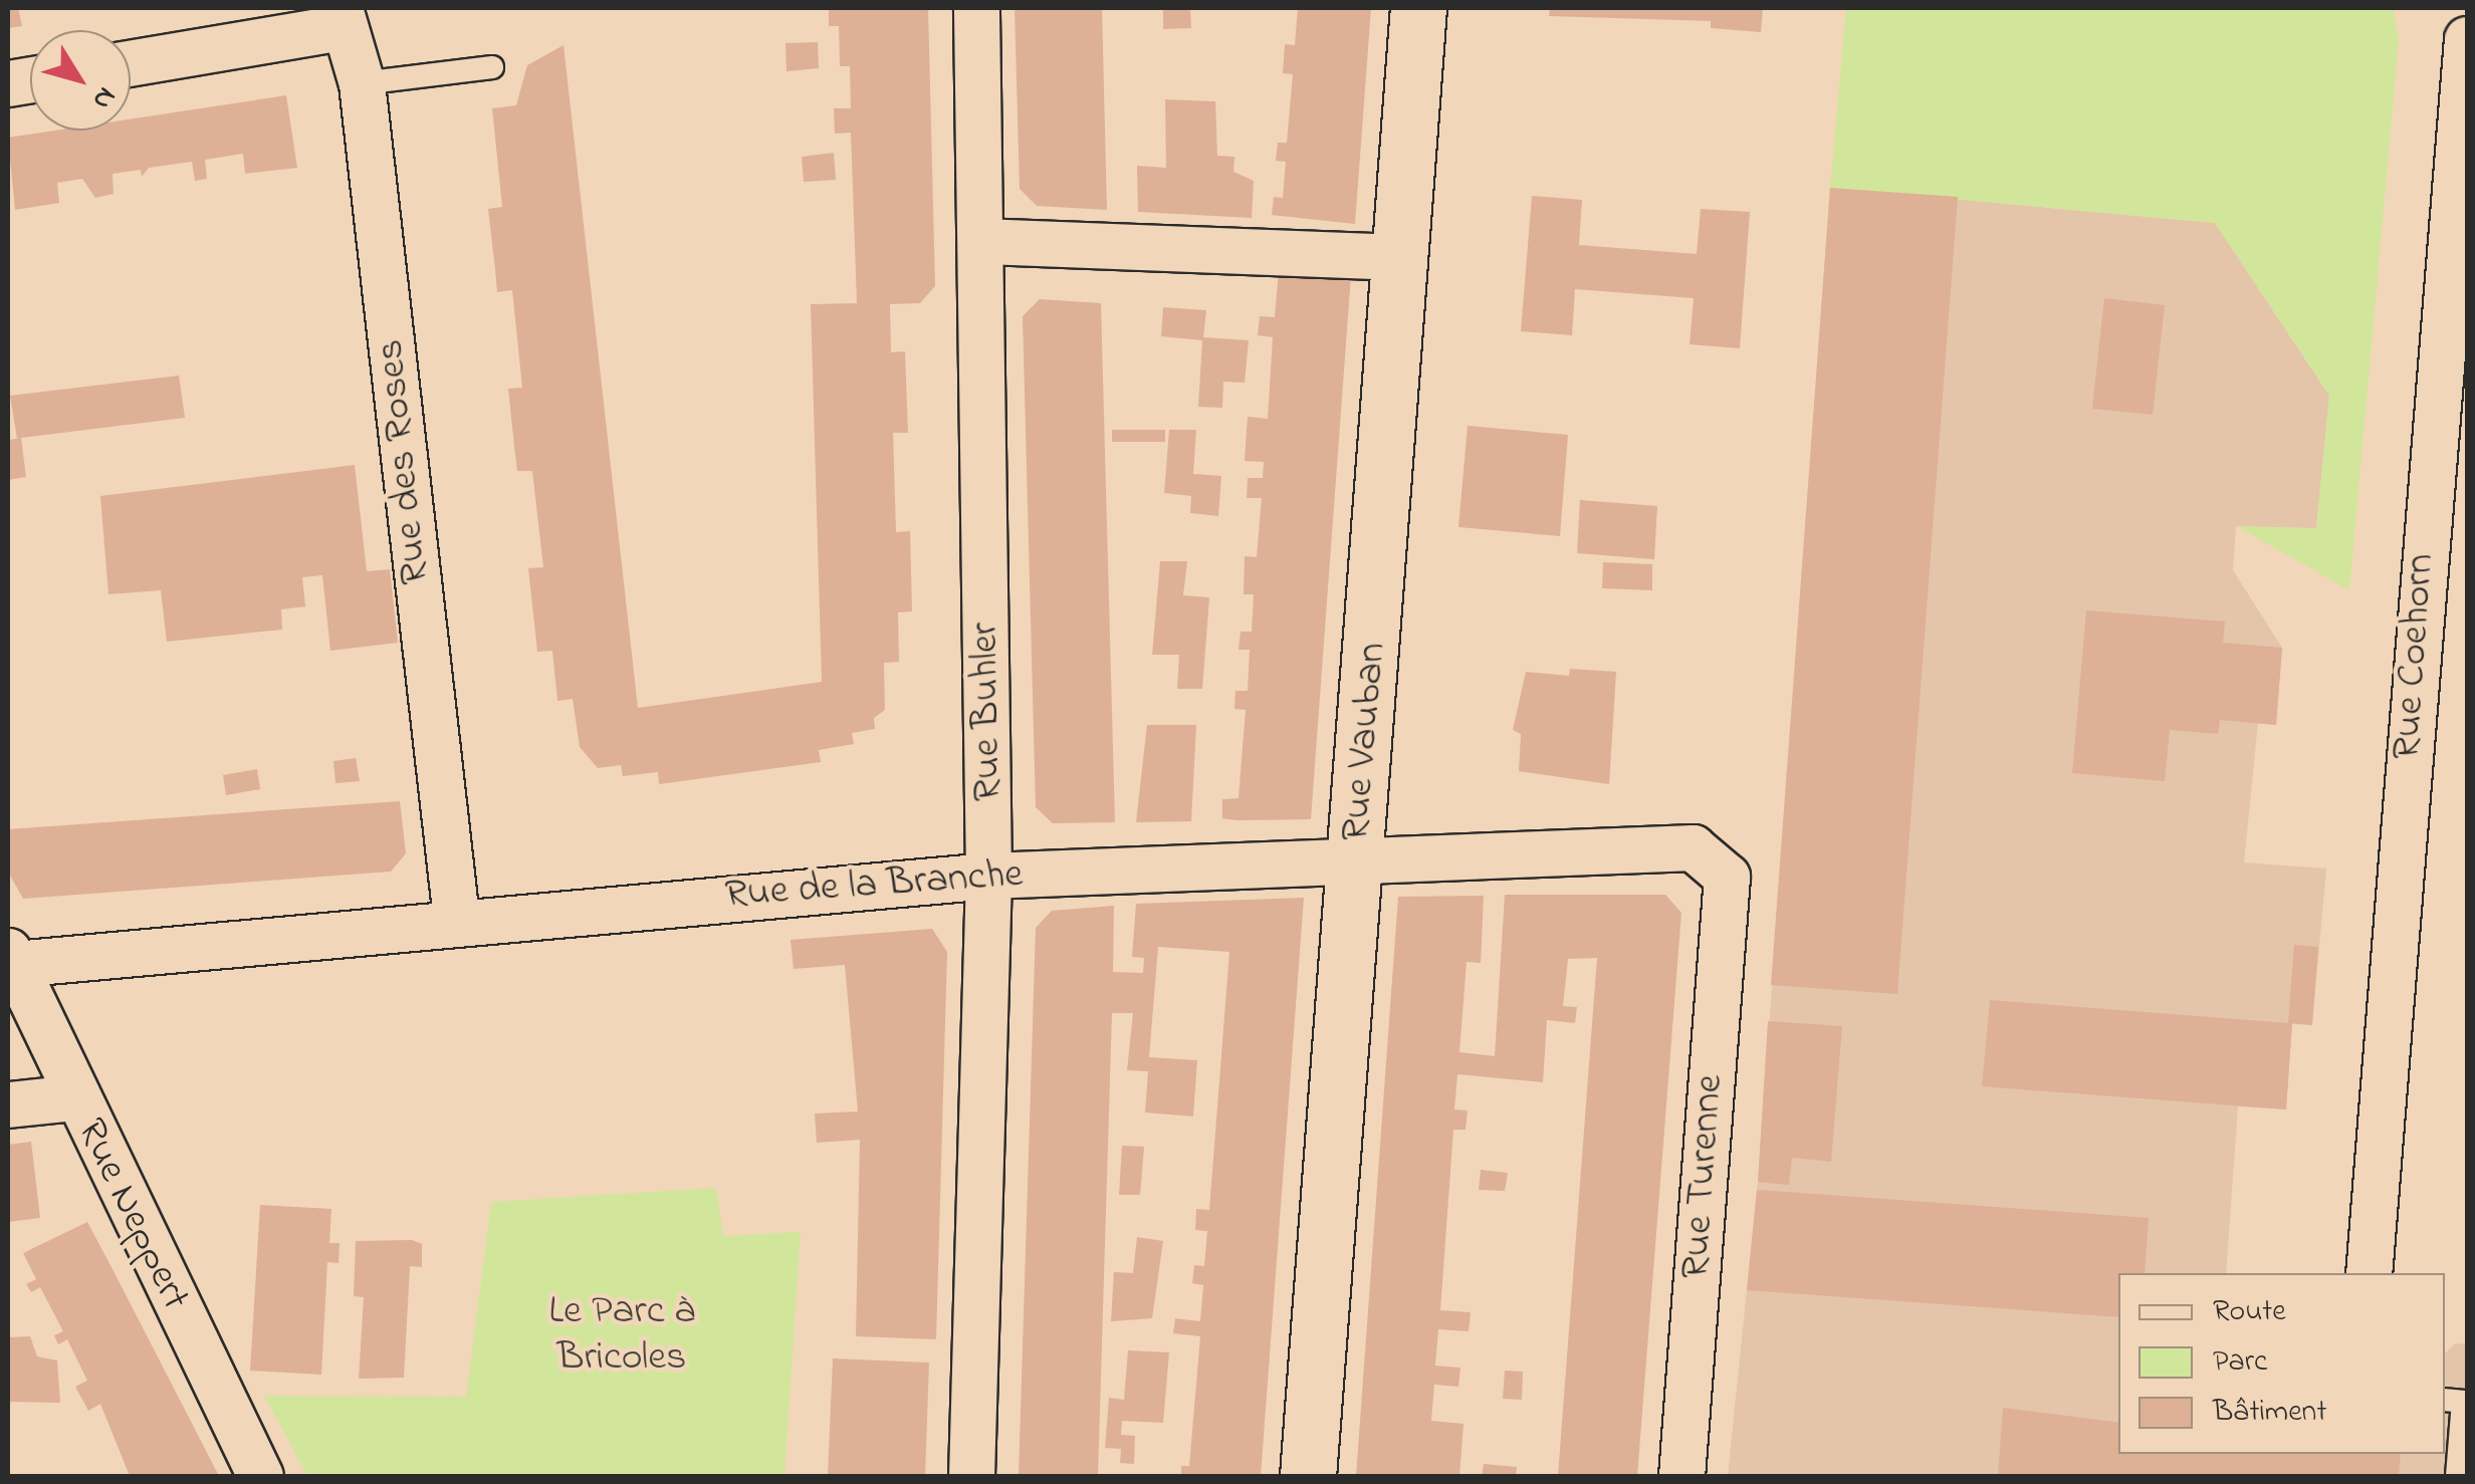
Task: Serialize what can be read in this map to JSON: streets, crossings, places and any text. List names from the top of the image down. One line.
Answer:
{"streets":{"main road":["Rue Vauban"],"street":["Rue des Roses","Rue Coehorn","Rue Buhler","Rue de la Branche","Rue Turenne","Rue Neppert"]},"crossings":[["Rue des Roses","Rue de la Branche"],["Rue Buhler","Rue de la Branche"],["Rue Vauban","Rue de la Branche"],["Rue de la Branche","Rue Turenne"],["Rue de la Branche","Rue Neppert"]],"parks":["Le Parc à Bricoles"],"legend":["Route","Parc","Bâtiment"],"north":"bottom right"}
